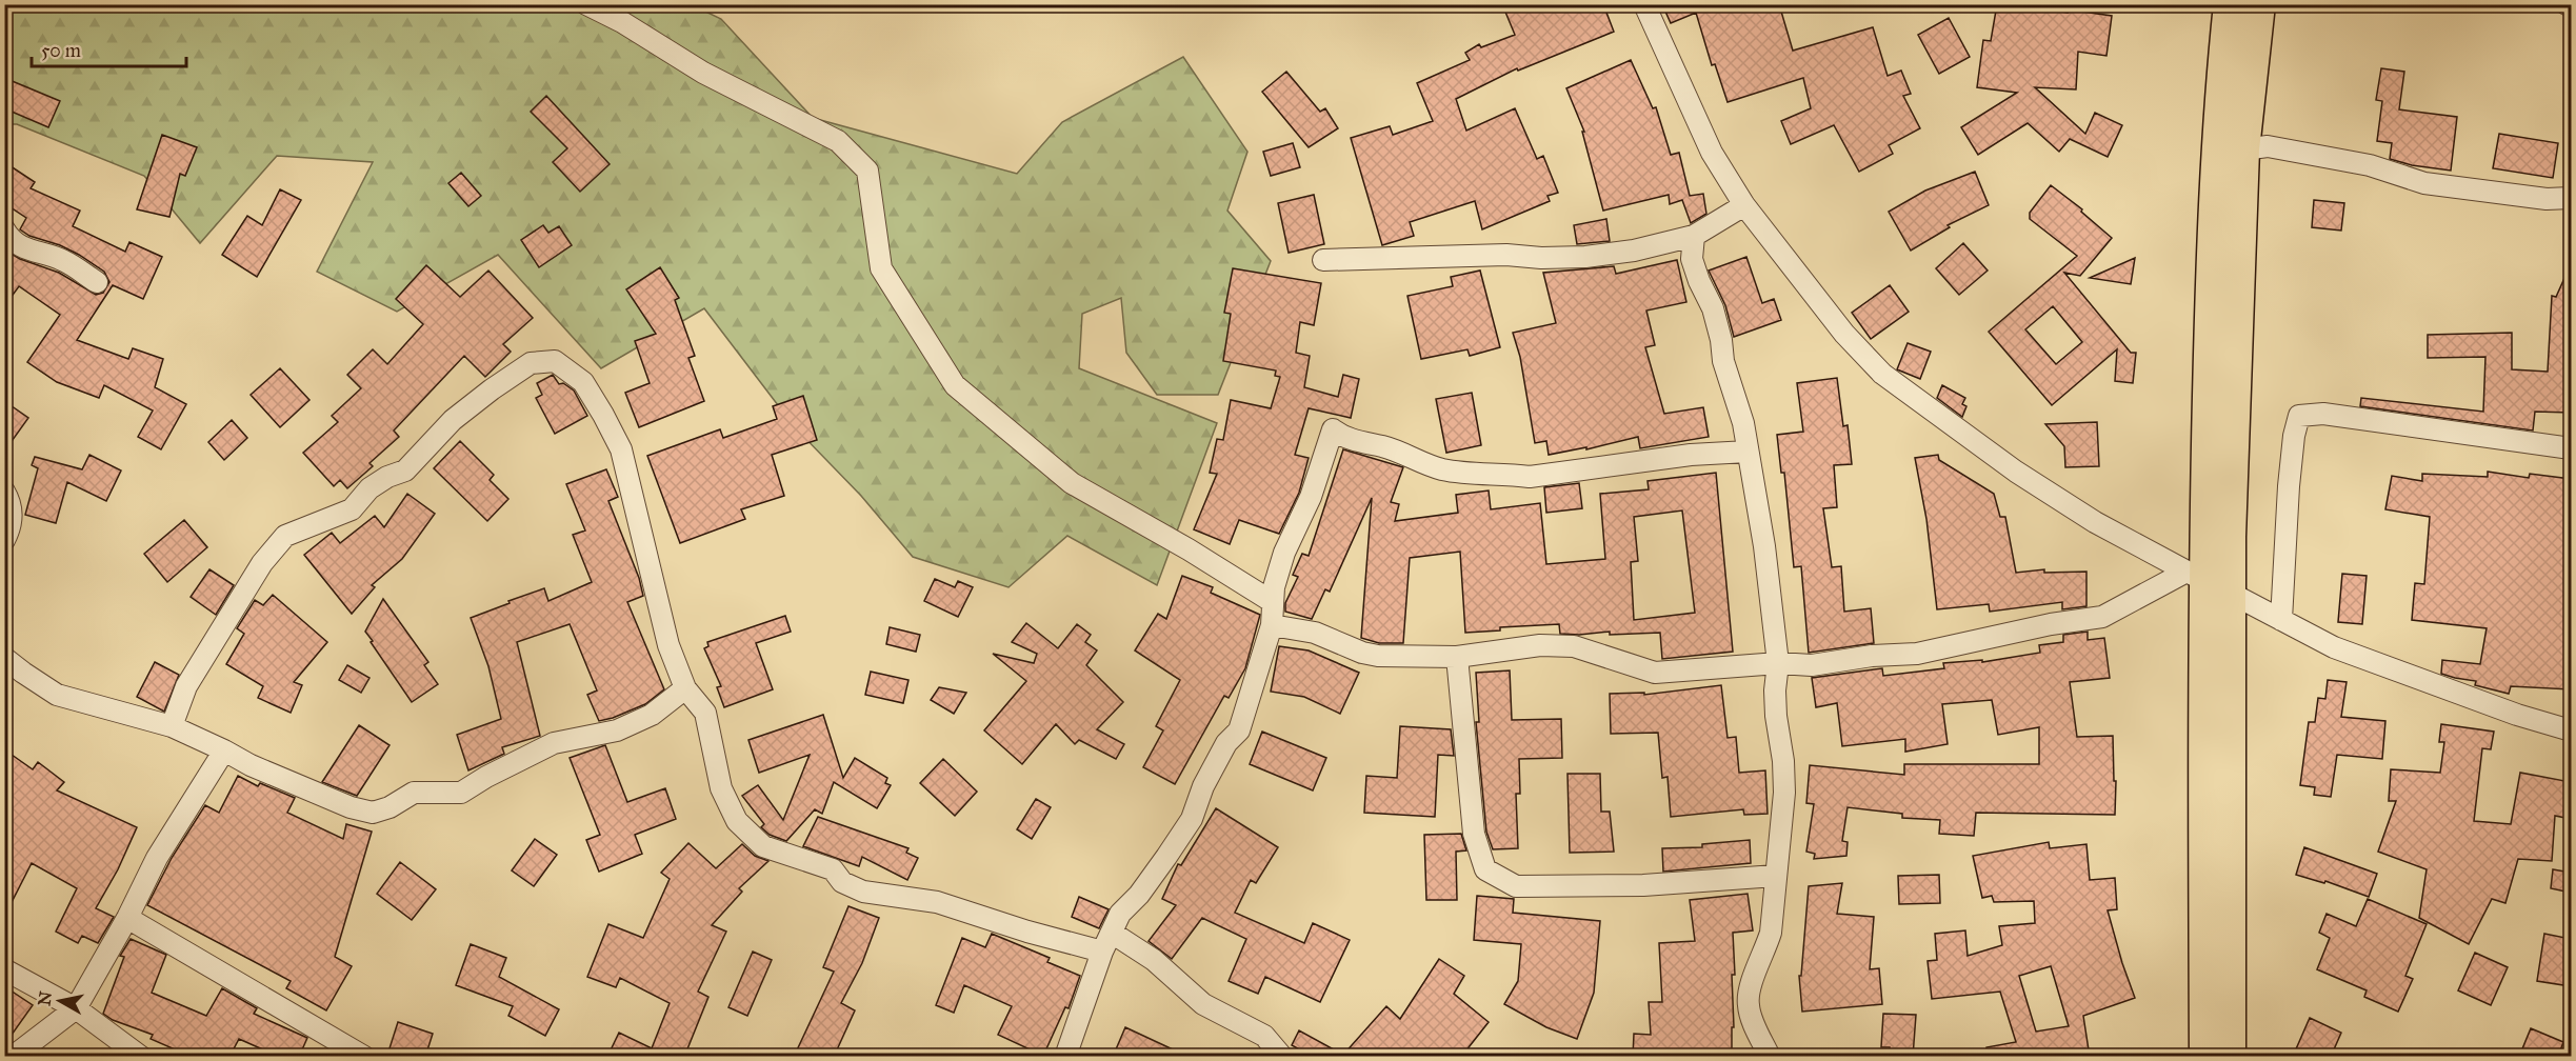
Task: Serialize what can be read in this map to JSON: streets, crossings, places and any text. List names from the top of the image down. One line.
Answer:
{"scale_bar":"50 m","north":"left"}
